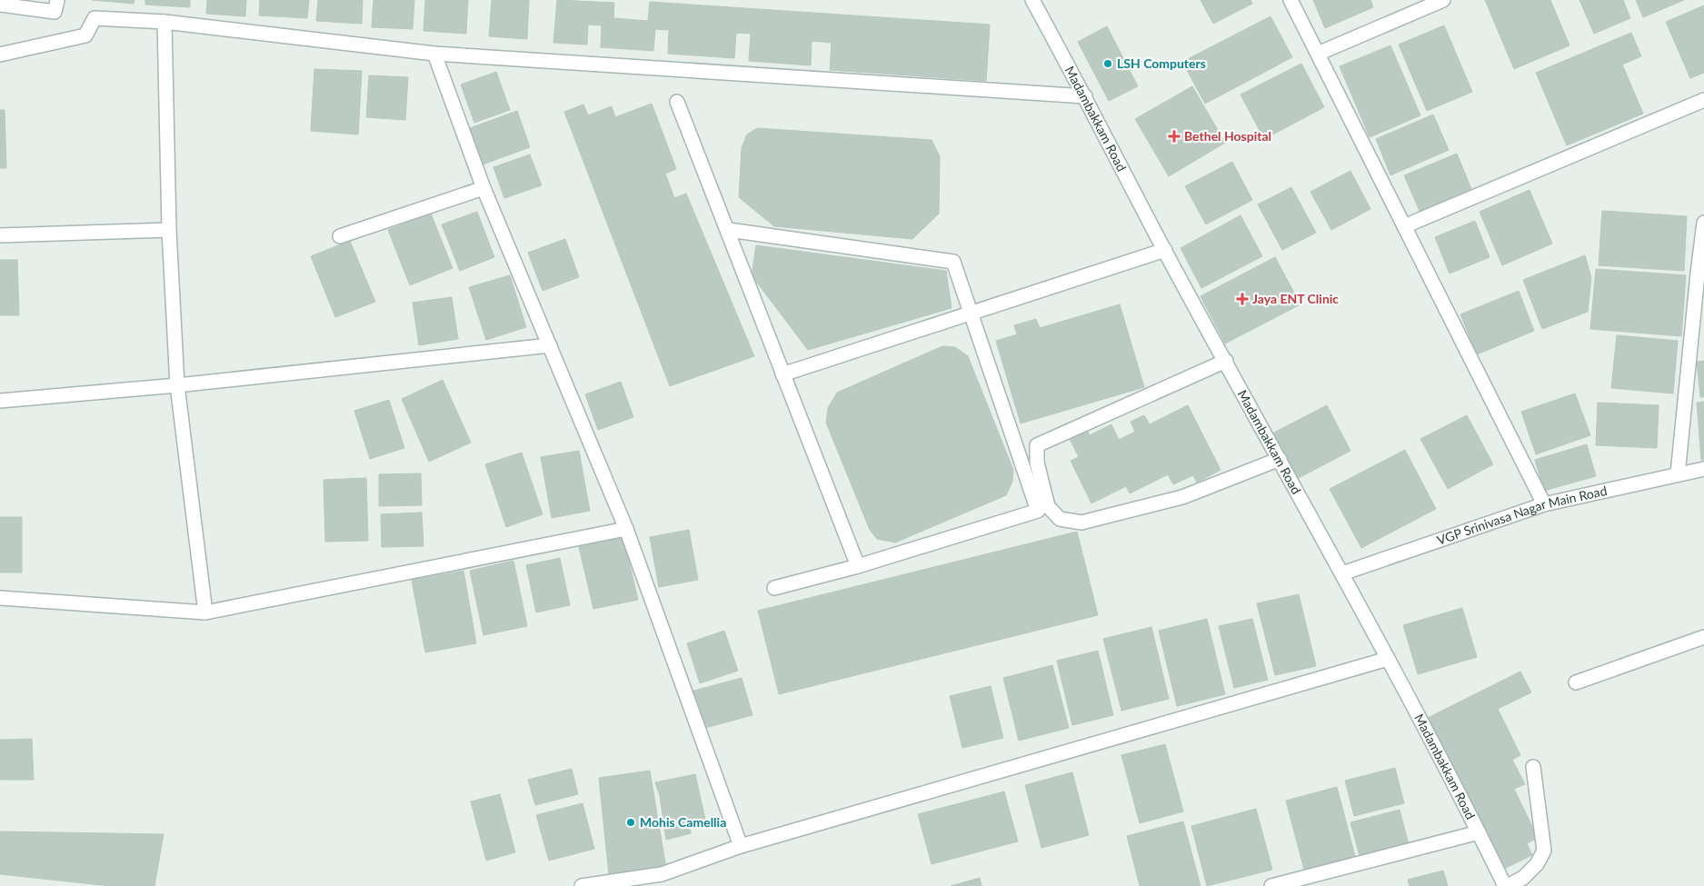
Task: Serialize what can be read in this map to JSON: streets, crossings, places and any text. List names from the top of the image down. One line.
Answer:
{"streets":{"street":["Madambakkam Road","VGP Srinivasa Nagar Main Road"]},"crossings":[["Madambakkam Road","VGP Srinivasa Nagar Main Road"]],"places":{"other":["LSH Computers","Mohis Camellia"],"health":["Bethel Hospital","Jaya ENT Clinic"]}}
